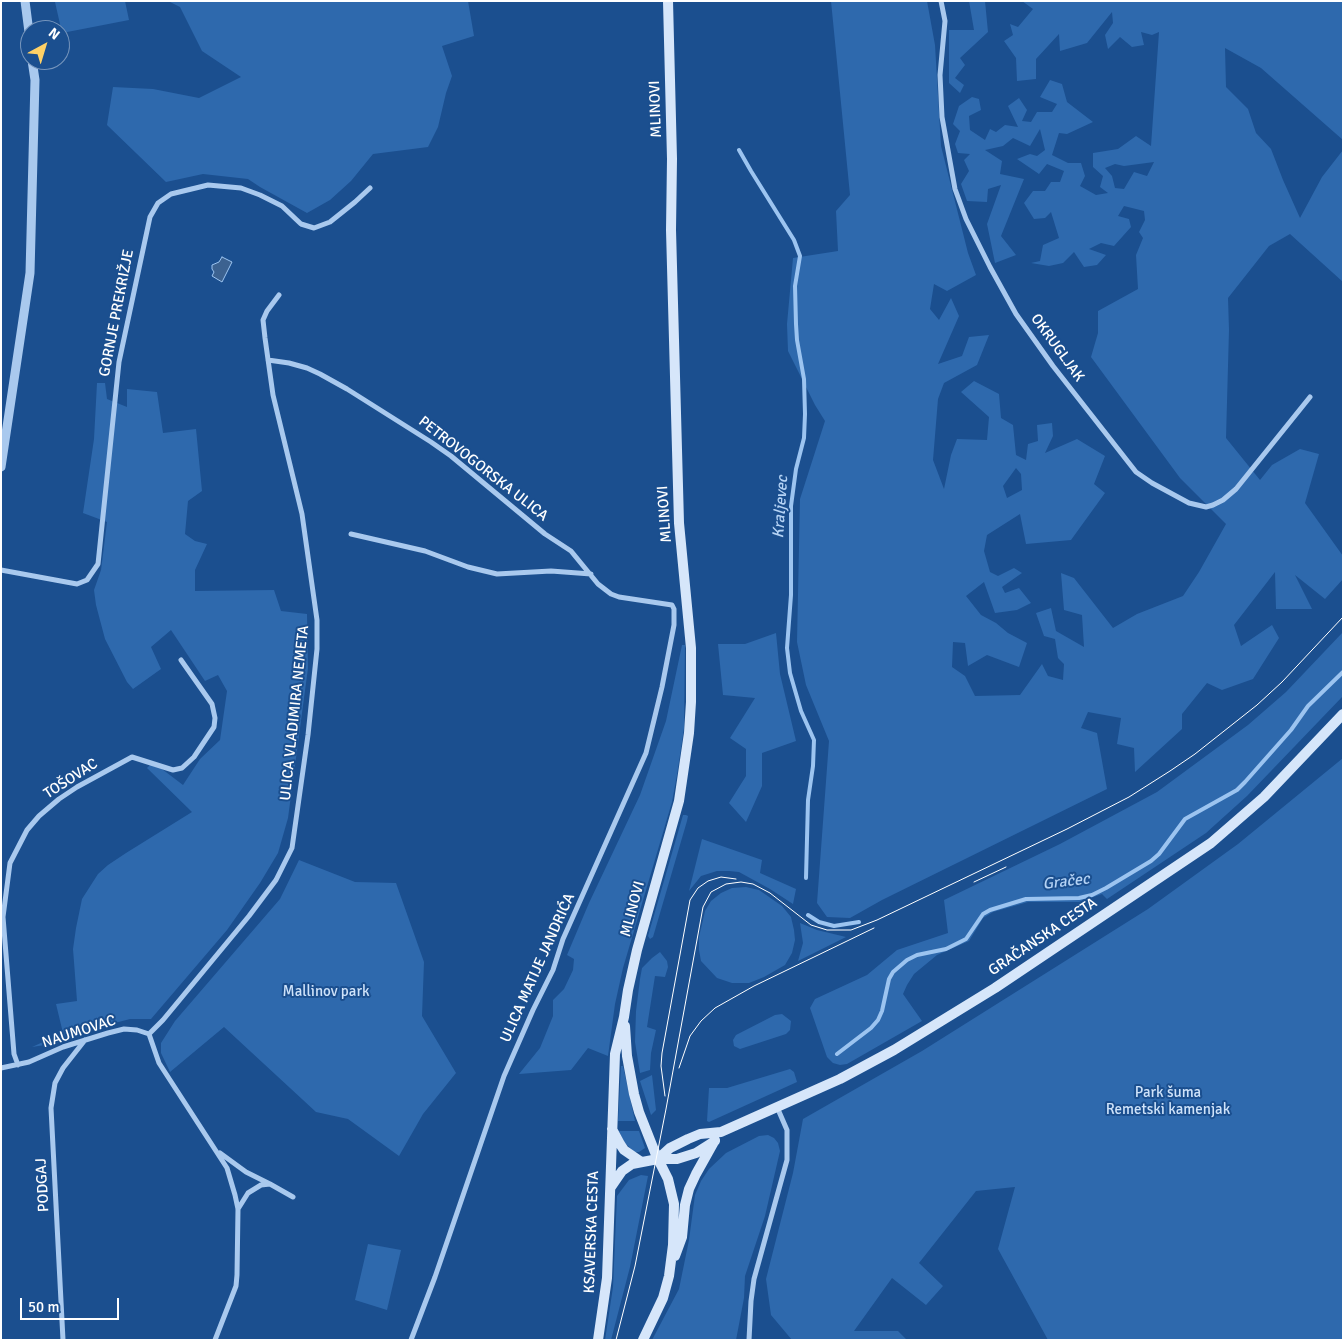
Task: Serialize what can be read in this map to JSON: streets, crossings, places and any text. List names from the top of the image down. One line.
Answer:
{"streets":{"main road":["MLINOVI","GRAČANSKA CESTA","KSAVERSKA CESTA"],"street":["GORNJE PREKRIŽJE","OKRUGLJAK","PETROVOGORSKA ULICA","ULICA VLADIMIRA NEMETA","TOŠOVAC","ULICA MATIJE JANDRIĆA","NAUMOVAC","PODGAJ"]},"crossings":[["MLINOVI","GRAČANSKA CESTA"],["MLINOVI","KSAVERSKA CESTA"],["PETROVOGORSKA ULICA","ULICA VLADIMIRA NEMETA"],["PETROVOGORSKA ULICA","ULICA MATIJE JANDRIĆA"],["ULICA VLADIMIRA NEMETA","NAUMOVAC"],["TOŠOVAC","NAUMOVAC"],["GRAČANSKA CESTA","KSAVERSKA CESTA"],["NAUMOVAC","PODGAJ"]],"water":["Kraljevec","Gračec"],"parks":["Mallinov park","Park šuma Remetski kamenjak"],"scale_bar":"50 m","north":"top right"}
